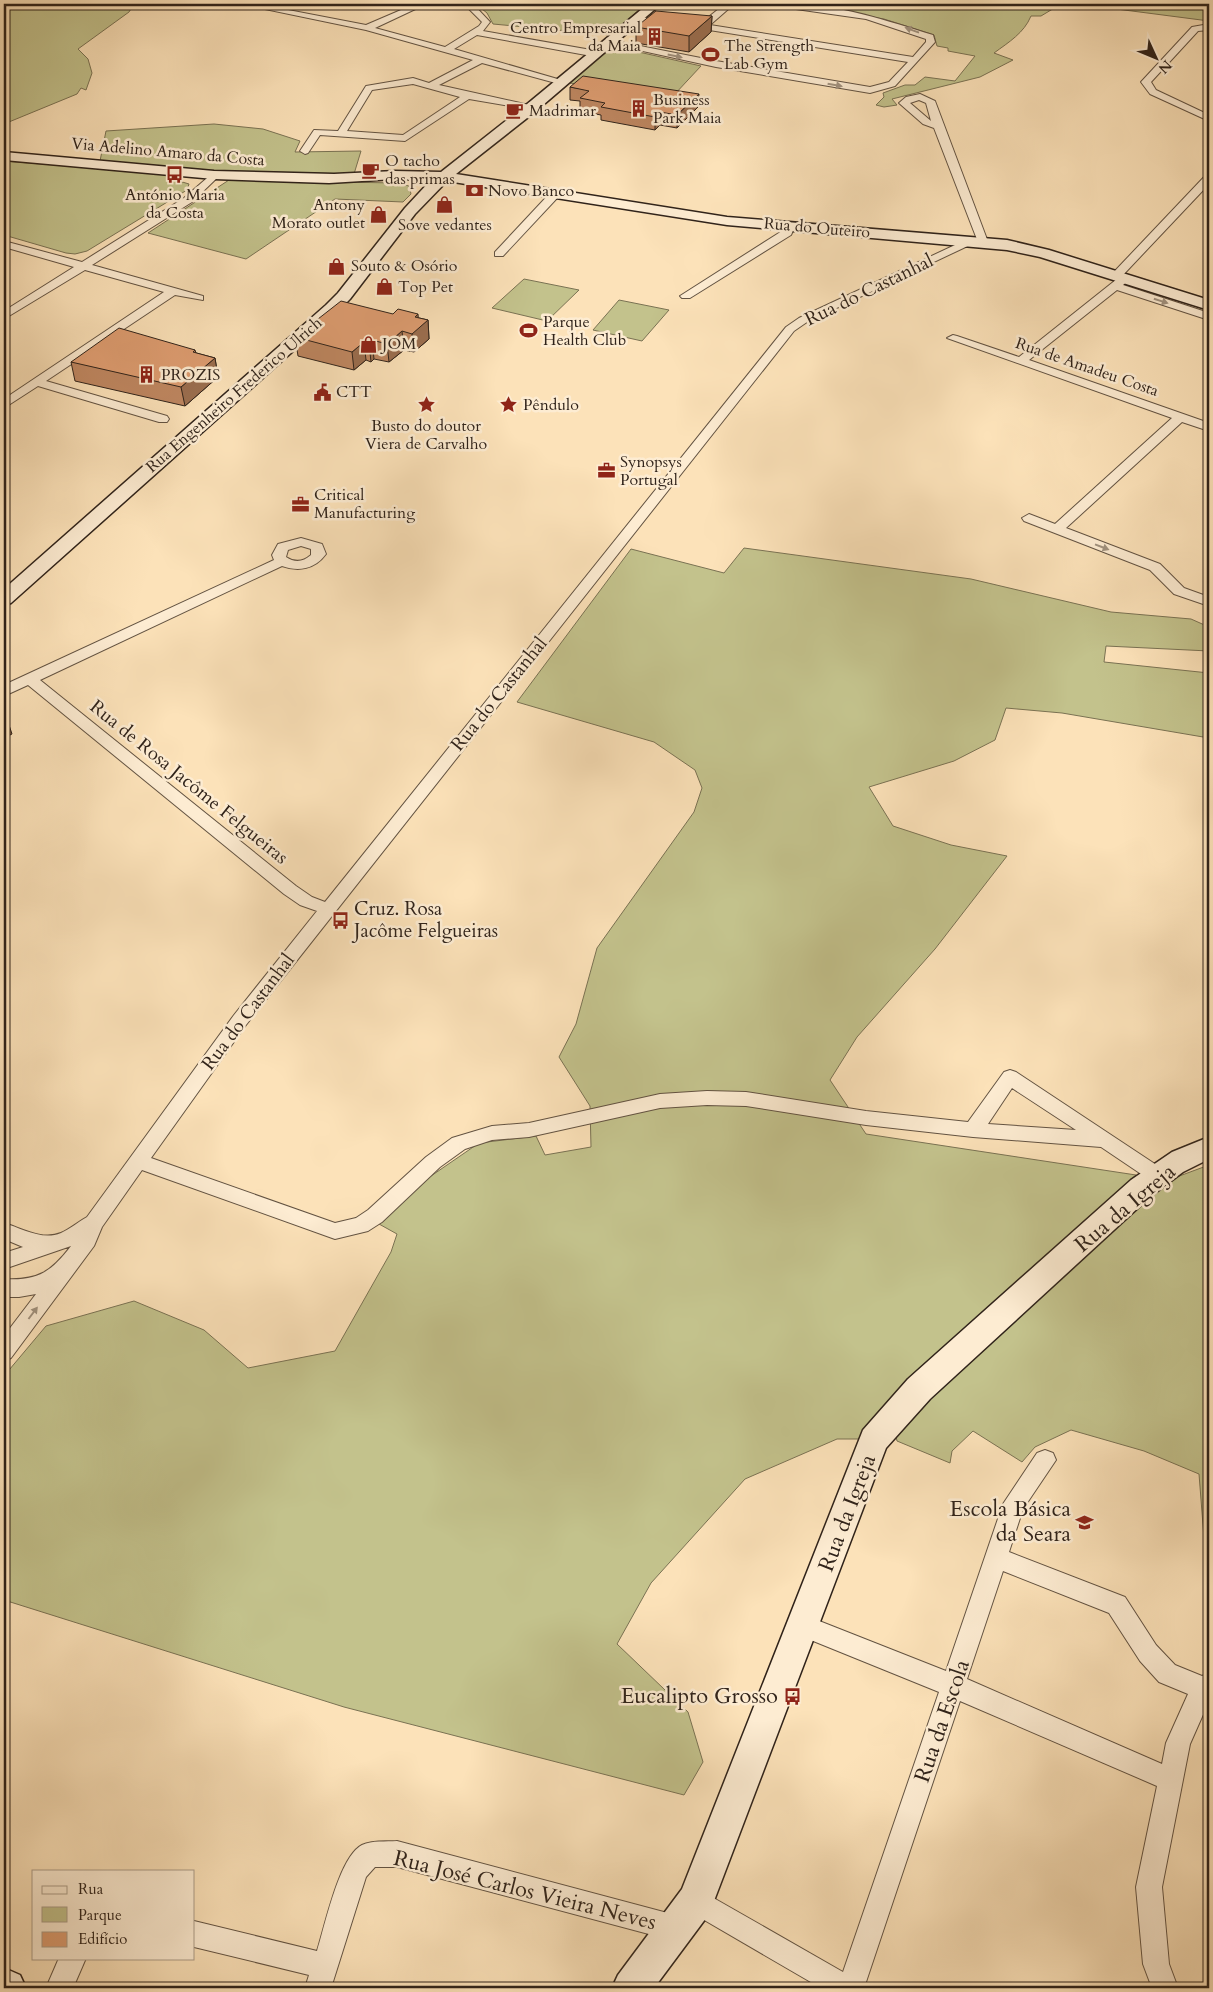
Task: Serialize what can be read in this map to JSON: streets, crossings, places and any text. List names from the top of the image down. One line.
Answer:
{"streets":{"main road":["Via Adelino Amaro da Costa","Rua do Outeiro","Rua Engenheiro Frederico Ulrich","Rua da Igreja"],"street":["Rua do Castanhal","Rua de Amadeu Costa","Rua de Rosa Jacôme Felgueiras","Rua da Escola","Rua José Carlos Vieira Neves"]},"crossings":[["Via Adelino Amaro da Costa","Rua do Outeiro"],["Via Adelino Amaro da Costa","Rua Engenheiro Frederico Ulrich"],["Rua do Outeiro","Rua do Castanhal"],["Rua do Outeiro","Rua Engenheiro Frederico Ulrich"],["Rua do Castanhal","Rua de Rosa Jacôme Felgueiras"],["Rua da Igreja","Rua José Carlos Vieira Neves"]],"places":{"building":["Centro Empresarial da Maia","Business Park Maia","PROZIS"],"sports":["The Strength Lab Gym","Parque Health Club"],"cafe":["Madrimar","O tacho das primas"],"bus stop":["António Maria da Costa","Cruz. Rosa Jacôme Felgueiras","Eucalipto Grosso"],"bank":["Novo Banco"],"shop":["Sove vedantes","Antony Morato outlet","Souto & Osório","Top Pet","JOM"],"public building":["CTT"],"place":["Busto do doutor Viera de Carvalho","Pêndulo"],"office":["Synopsys Portugal","Critical Manufacturing"],"school or university":["Escola Básica da Seara"]},"legend":["Rua","Parque","Edifício"],"north":"bottom right"}
